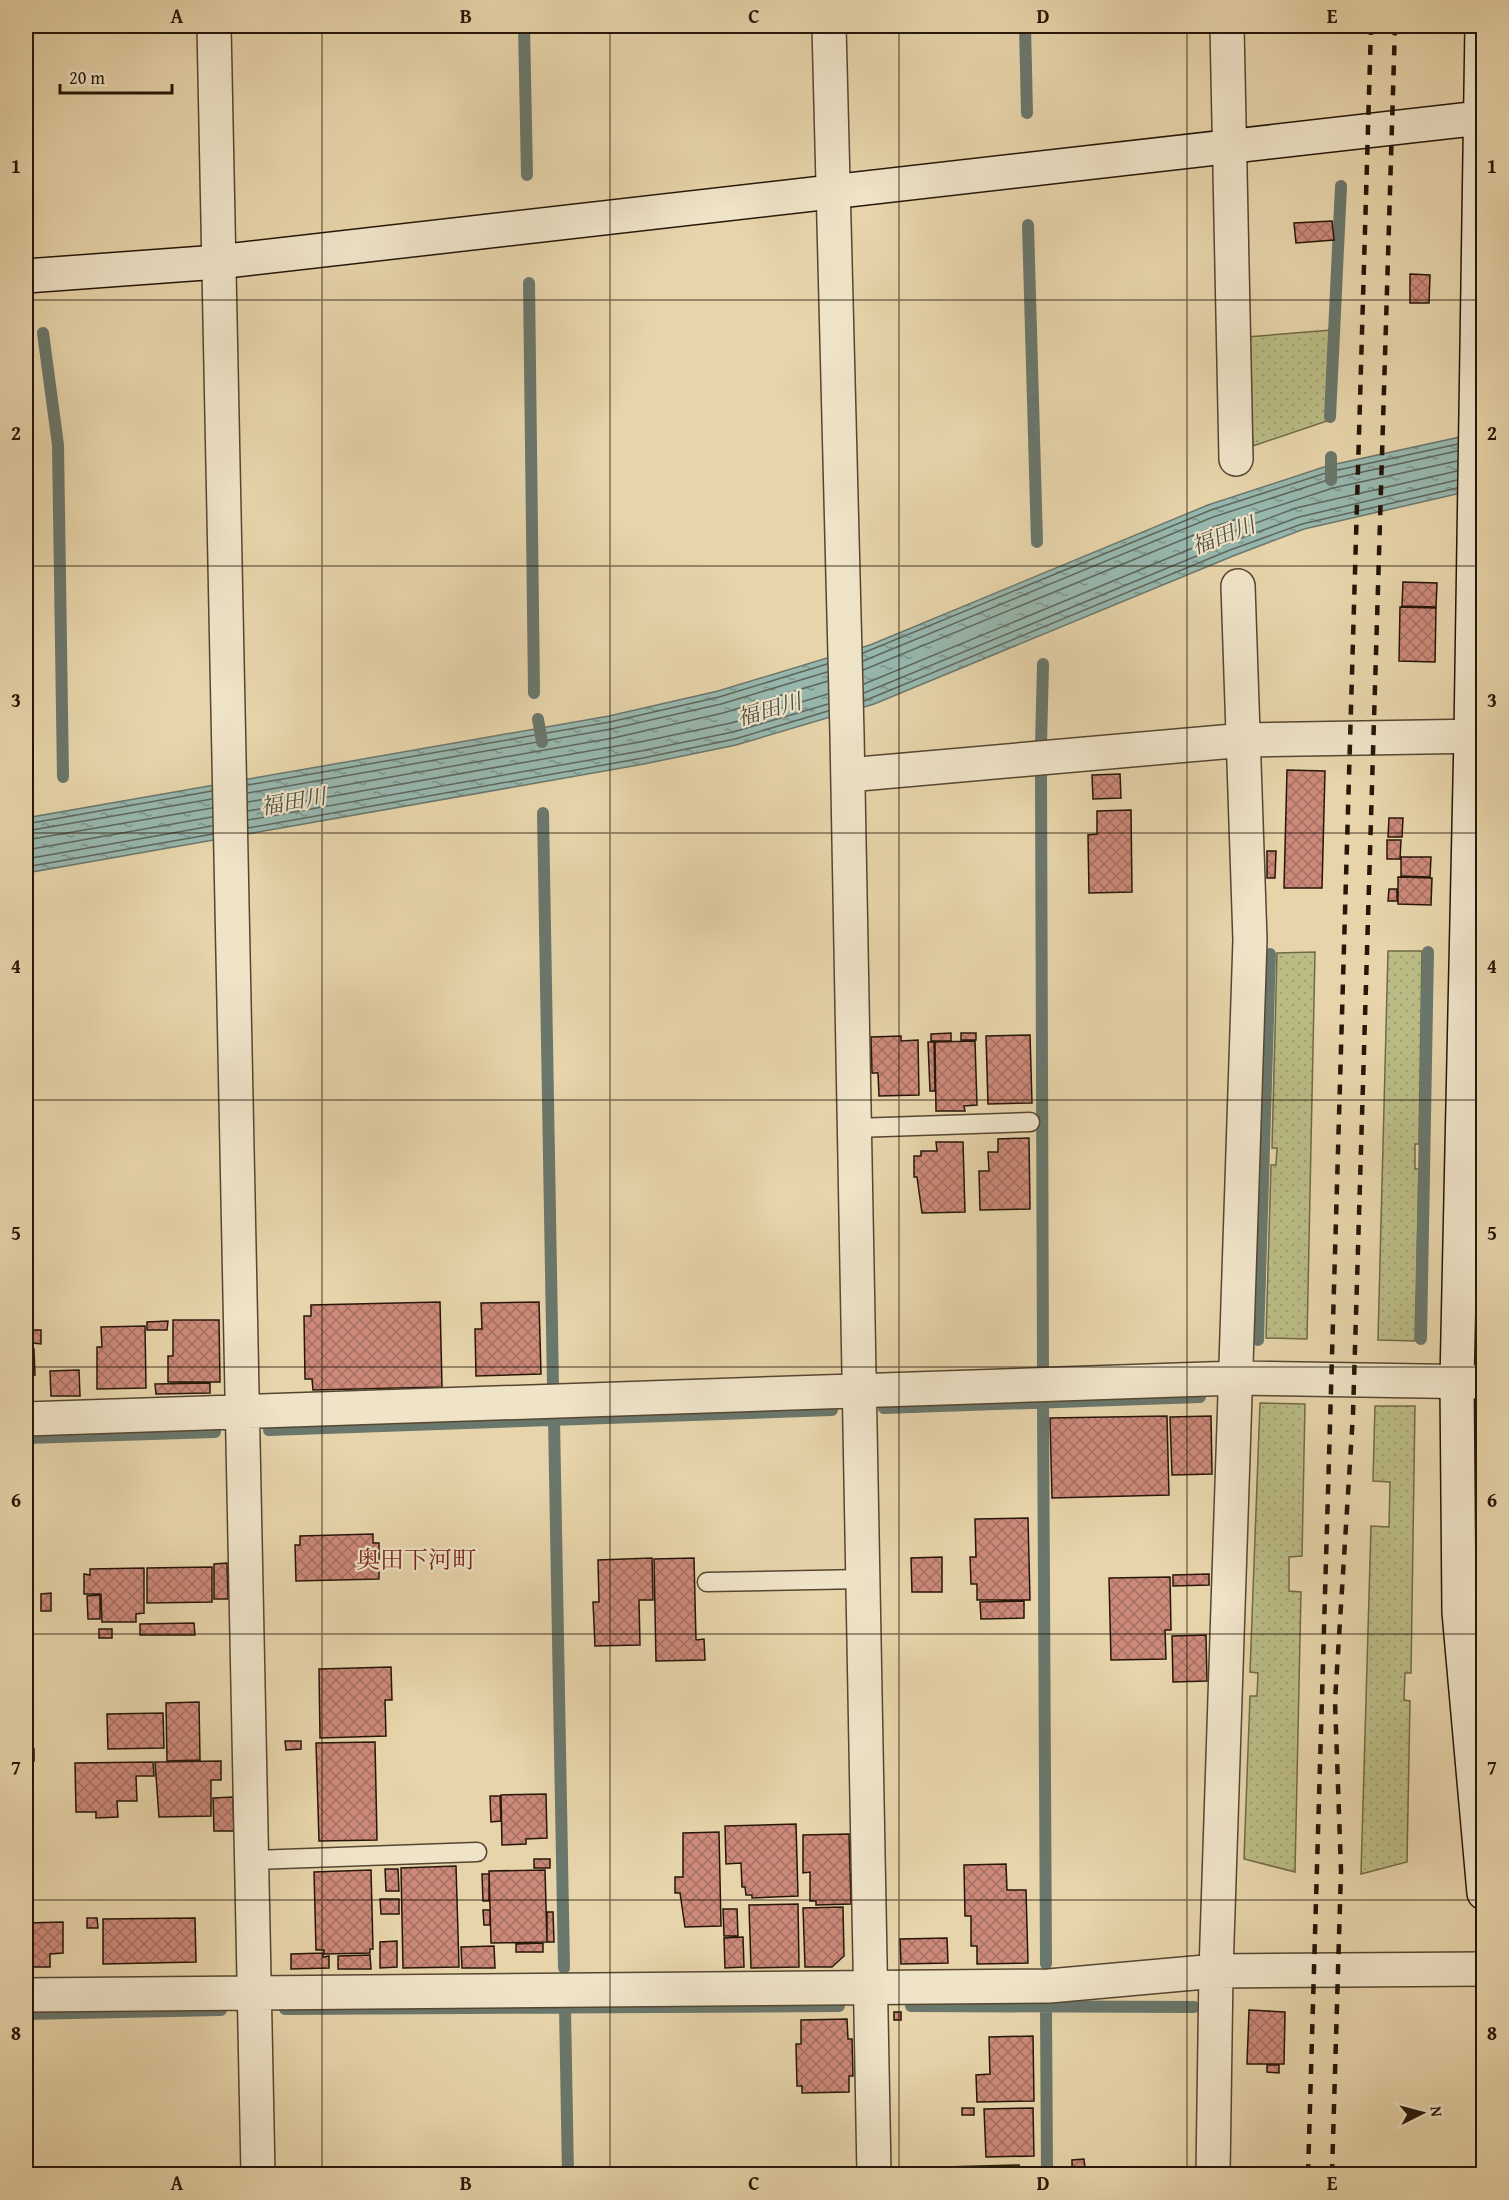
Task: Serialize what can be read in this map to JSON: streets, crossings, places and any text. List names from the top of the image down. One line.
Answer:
{"districts":["奥田下河町"],"water":["福田川"],"scale_bar":"20 m","north":"right","grid":{"columns":["A","B","C","D","E"],"rows":["1","2","3","4","5","6","7","8"]}}
